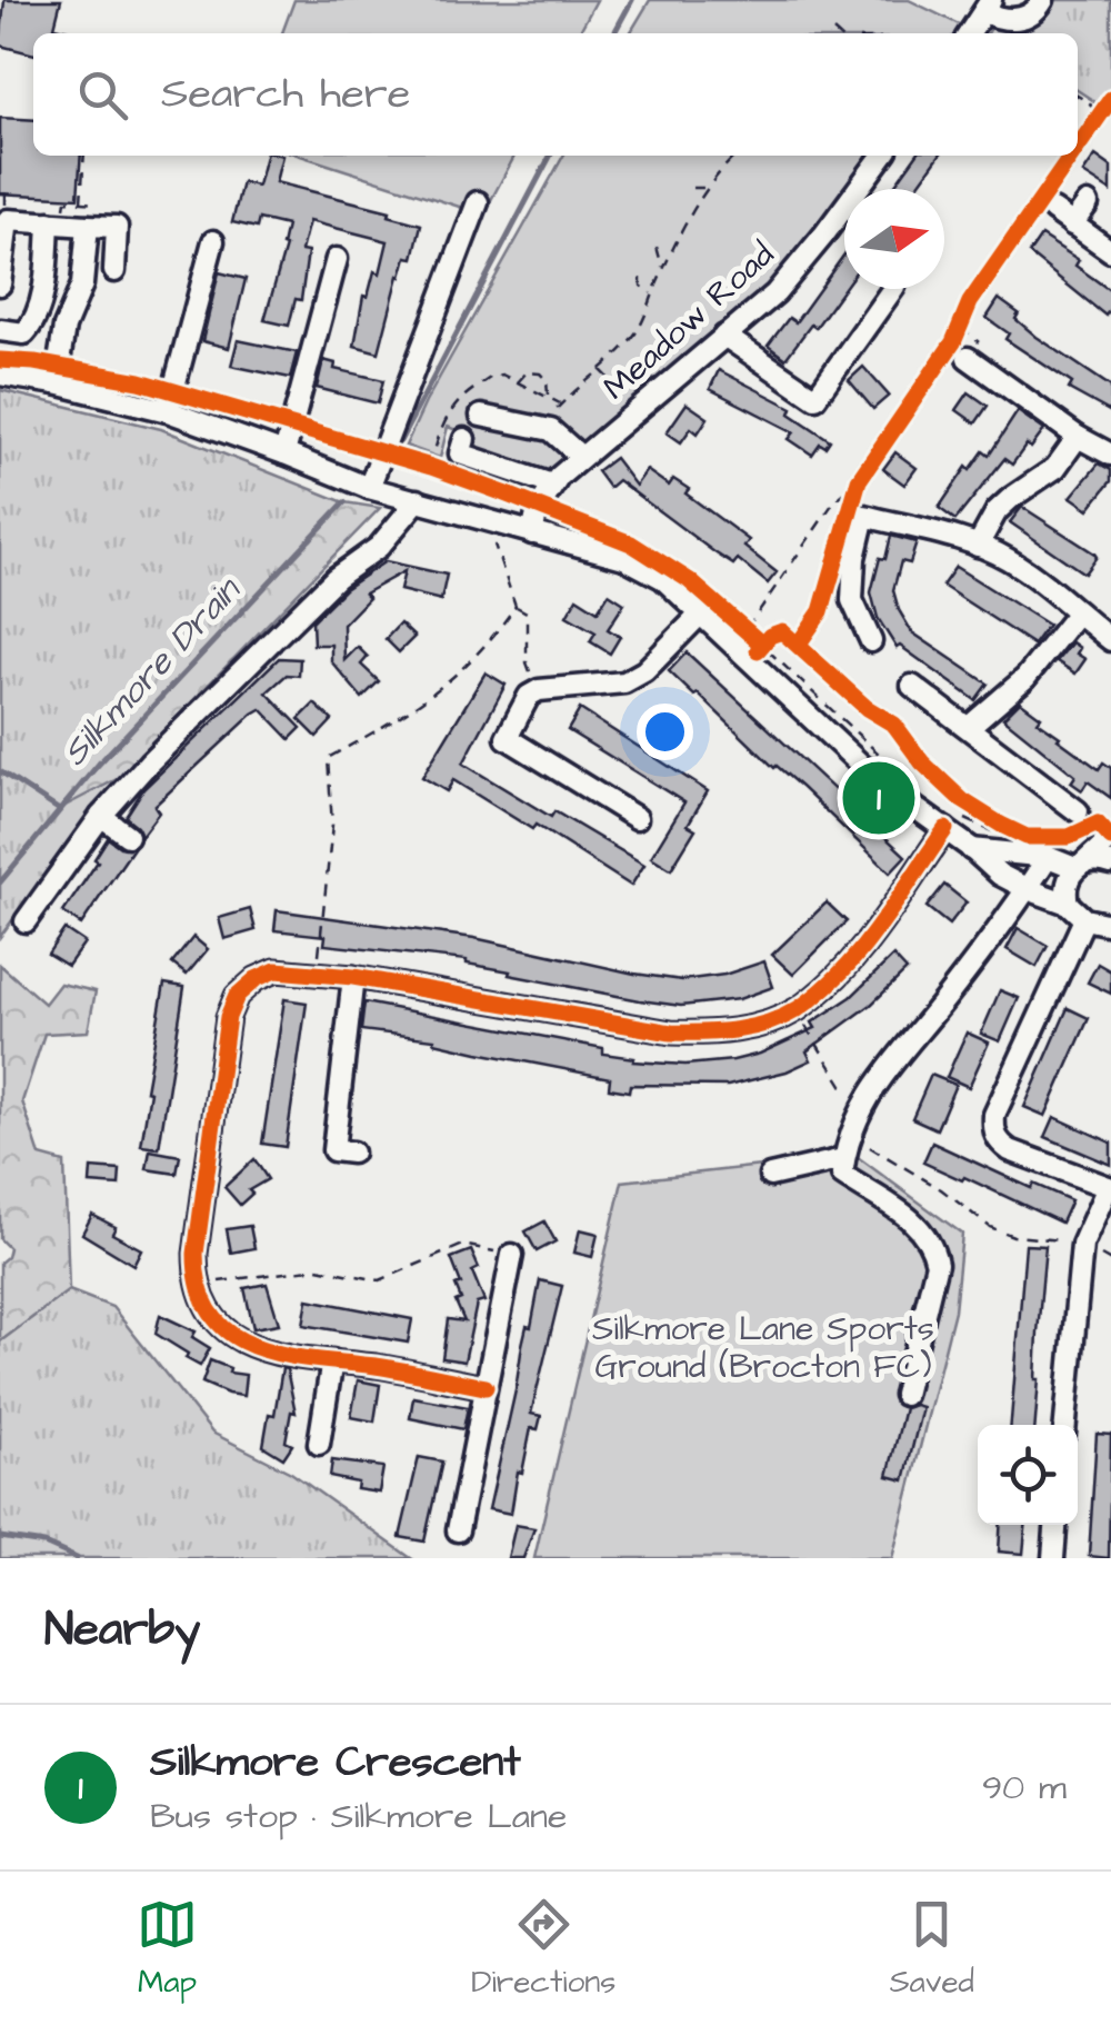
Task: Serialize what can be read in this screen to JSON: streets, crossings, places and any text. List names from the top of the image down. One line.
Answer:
{"streets":{"street":["Meadow Road"]},"water":["Silkmore Drain"],"parks":["Silkmore Lane Sports Ground (Brocton FC)"],"north":"right","page":{"search":"Search here","pins":"1","heading":"Nearby","list":[{"mark":"1","name":"Silkmore Crescent","note":"Bus stop · Silkmore Lane","value":"90 m"}],"nav":["Map","Directions","Saved"]}}
